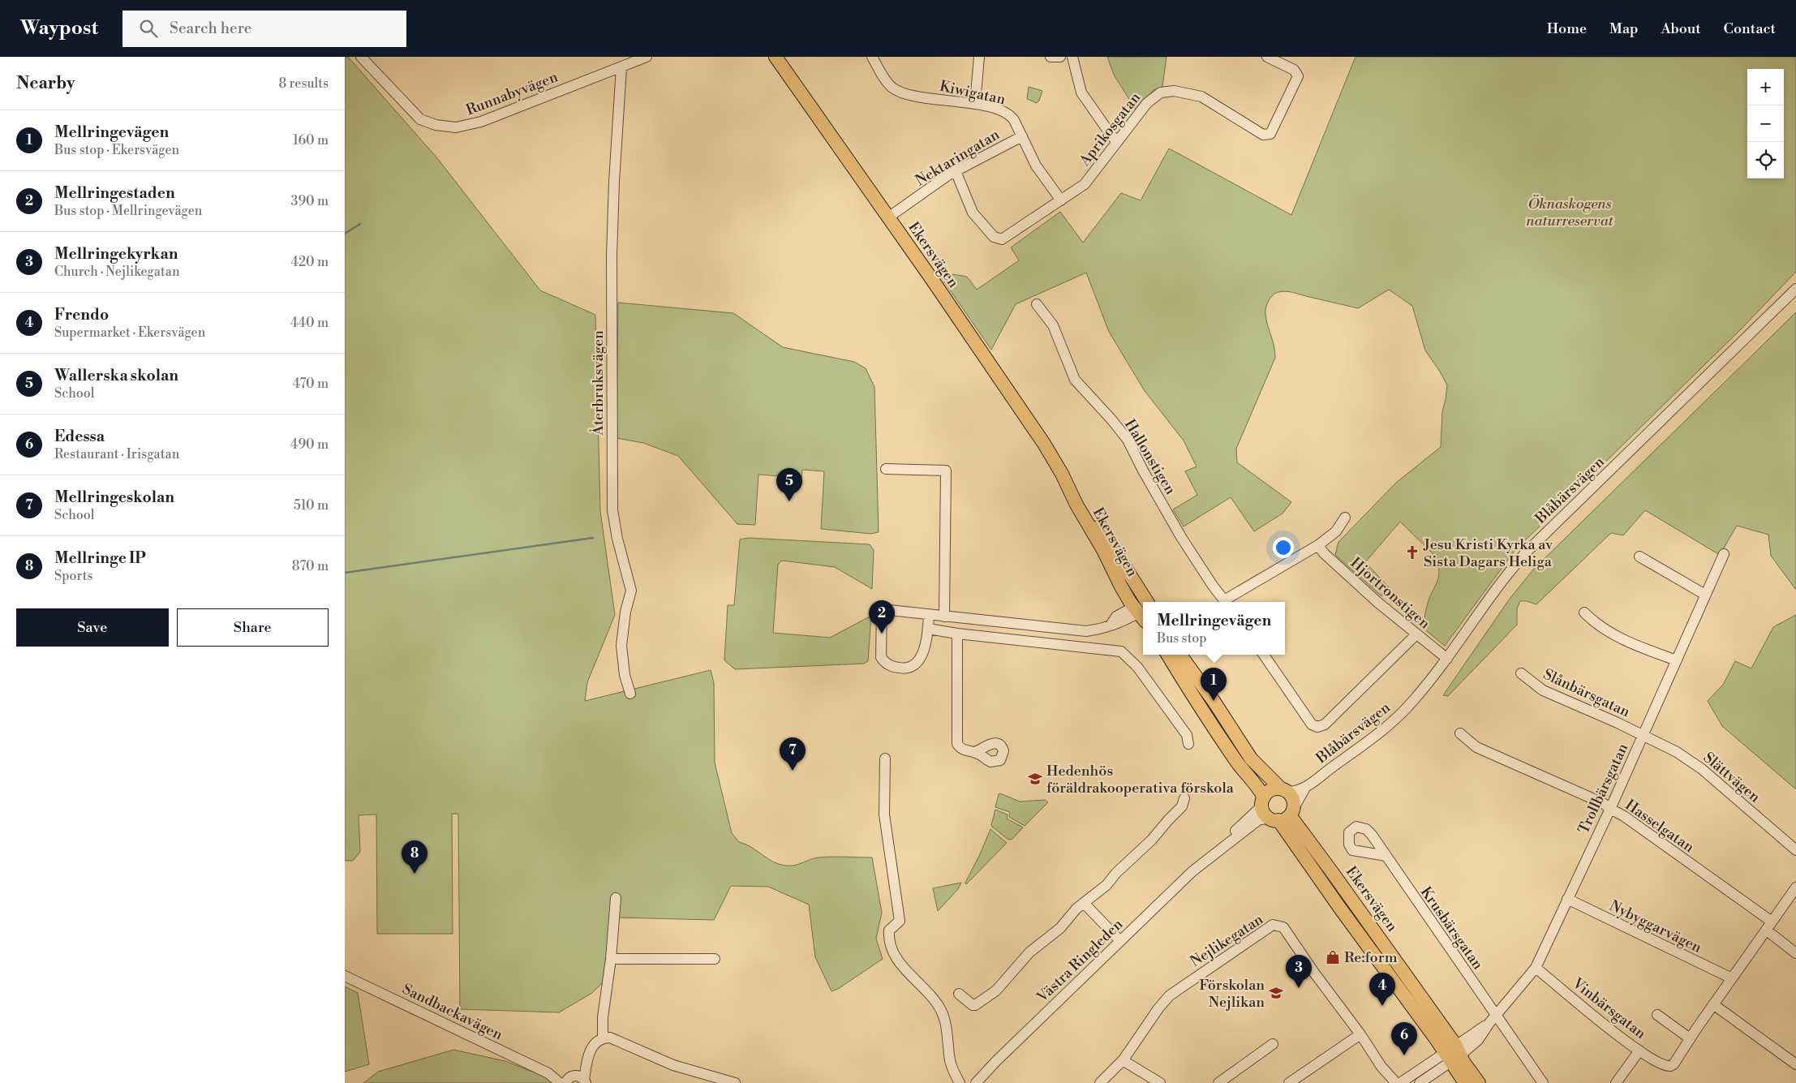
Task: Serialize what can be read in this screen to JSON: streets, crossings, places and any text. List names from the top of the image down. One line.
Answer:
{"streets":{"main road":["Ekersvägen"],"street":["Kiwigatan","Runnabyvägen","Aprikosgatan","Nektaringatan","Återbruksvägen","Hallonstigen","Blåbärsvägen","Hjortronstigen","Slånbärsgatan","Slättvägen","Trollbärsgatan","Hasselgatan","Nybyggarvägen","Krusbärsgatan","Nejlikegatan","Västra Ringleden","Vinbärsgatan","Sandbackavägen"]},"crossings":[["Kiwigatan","Aprikosgatan"],["Kiwigatan","Nektaringatan"],["Runnabyvägen","Återbruksvägen"],["Aprikosgatan","Nektaringatan"],["Nektaringatan","Ekersvägen"],["Ekersvägen","Blåbärsvägen"],["Ekersvägen","Trollbärsgatan"],["Ekersvägen","Västra Ringleden"],["Blåbärsvägen","Hjortronstigen"],["Blåbärsvägen","Västra Ringleden"],["Slånbärsgatan","Slättvägen"],["Slånbärsgatan","Trollbärsgatan"],["Slättvägen","Trollbärsgatan"],["Trollbärsgatan","Hasselgatan"],["Trollbärsgatan","Nybyggarvägen"],["Trollbärsgatan","Krusbärsgatan"],["Trollbärsgatan","Vinbärsgatan"]],"parks":["Öknaskogens naturreservat"],"places":{"church":["Jesu Kristi Kyrka av Sista Dagars Heliga"],"school or university":["Hedenhös föräldrakooperativa förskola","Förskolan Nejlikan"],"shop":["Re:form"]},"page":{"header":"Waypost","search":"Search here","nav":["Home","Map","About","Contact"],"heading":["Nearby","8 results"],"map_buttons":["+","−"],"list":[{"mark":"1","name":"Mellringevägen","note":"Bus stop · Ekersvägen","value":"160 m"},{"mark":"2","name":"Mellringestaden","note":"Bus stop · Mellringevägen","value":"390 m"},{"mark":"3","name":"Mellringekyrkan","note":"Church · Nejlikegatan","value":"420 m"},{"mark":"4","name":"Frendo","note":"Supermarket · Ekersvägen","value":"440 m"},{"mark":"5","name":"Wallerska skolan","note":"School","value":"470 m"},{"mark":"6","name":"Edessa","note":"Restaurant · Irisgatan","value":"490 m"},{"mark":"7","name":"Mellringeskolan","note":"School","value":"510 m"},{"mark":"8","name":"Mellringe IP","note":"Sports","value":"870 m"}],"pins":["5","2","1","7","8","3","4","6"],"buttons":["Save","Share"],"popup":["Mellringevägen","Bus stop"]}}
